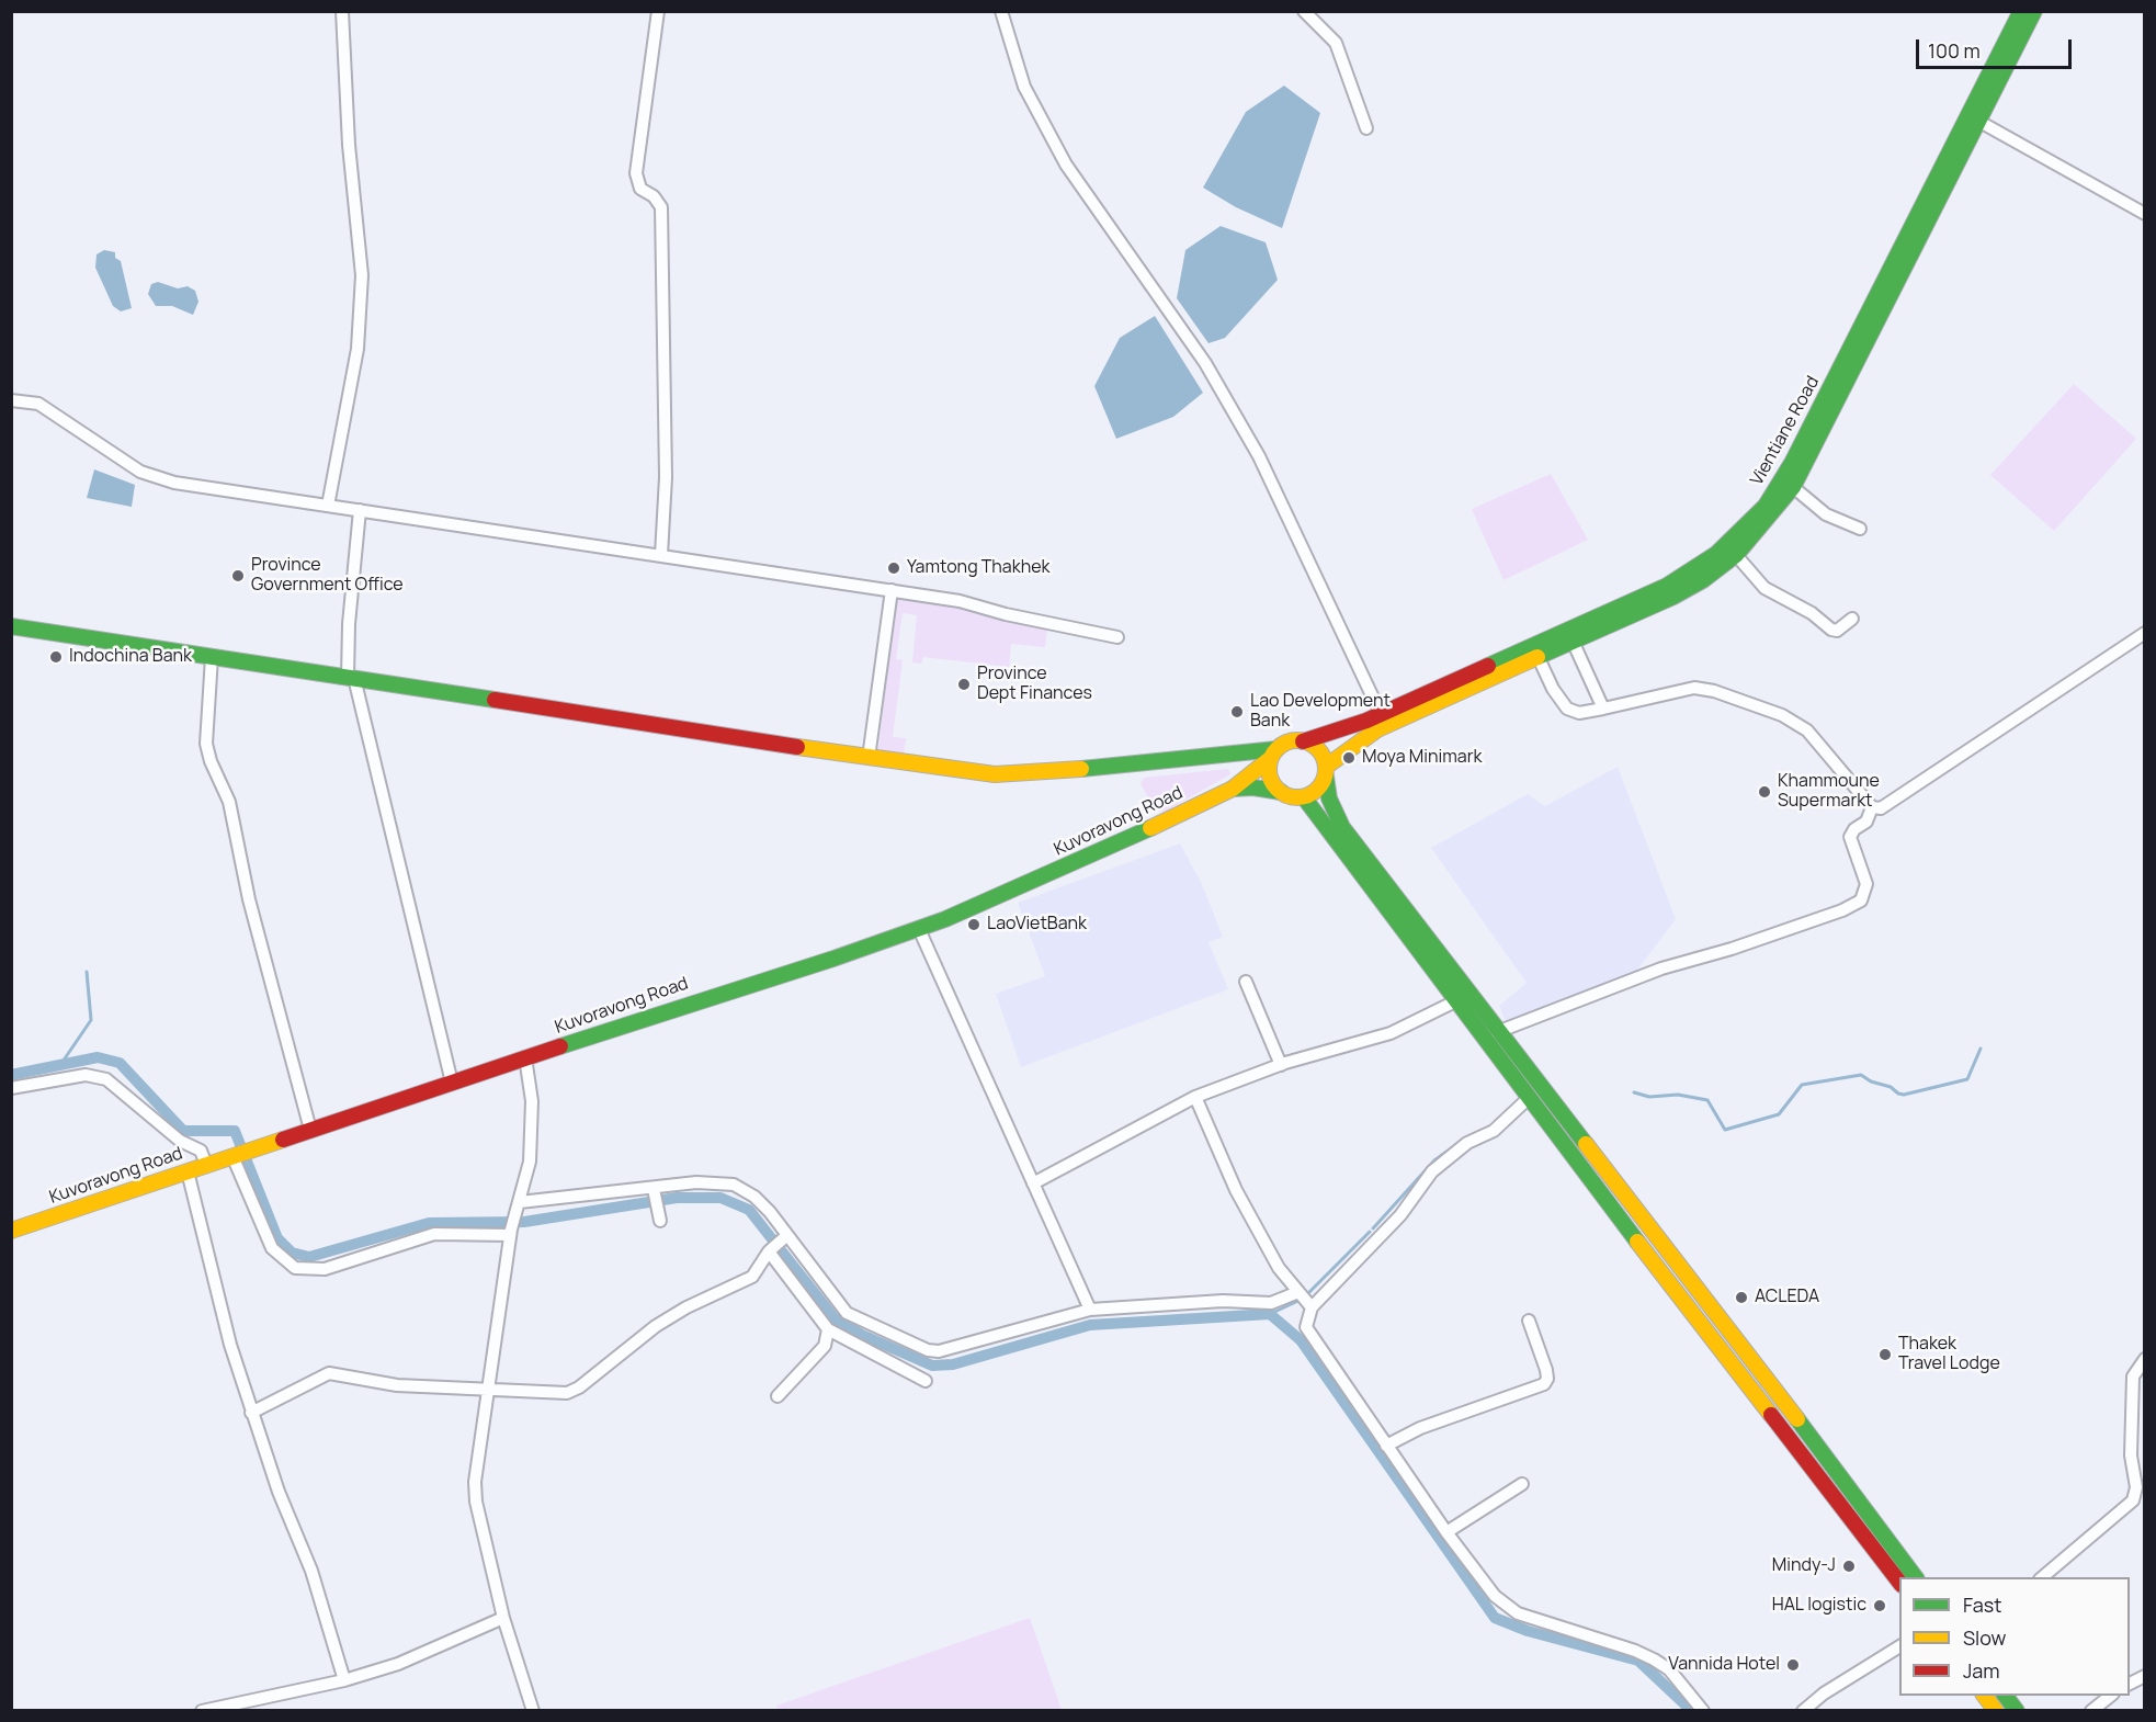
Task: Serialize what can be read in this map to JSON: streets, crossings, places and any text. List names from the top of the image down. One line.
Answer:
{"streets":{"main road":["Vientiane Road","Kuvoravong Road"]},"places":["Yamtong Thakhek","Province Government Office","Indochina Bank","Province Dept Finances","Lao Development Bank","Moya Minimark","Khammoune Supermarkt","LaoVietBank","ACLEDA","Thakek Travel Lodge","Mindy-J","HAL logistic","Vannida Hotel"],"legend":["Fast","Slow","Jam"],"scale_bar":"100 m"}
